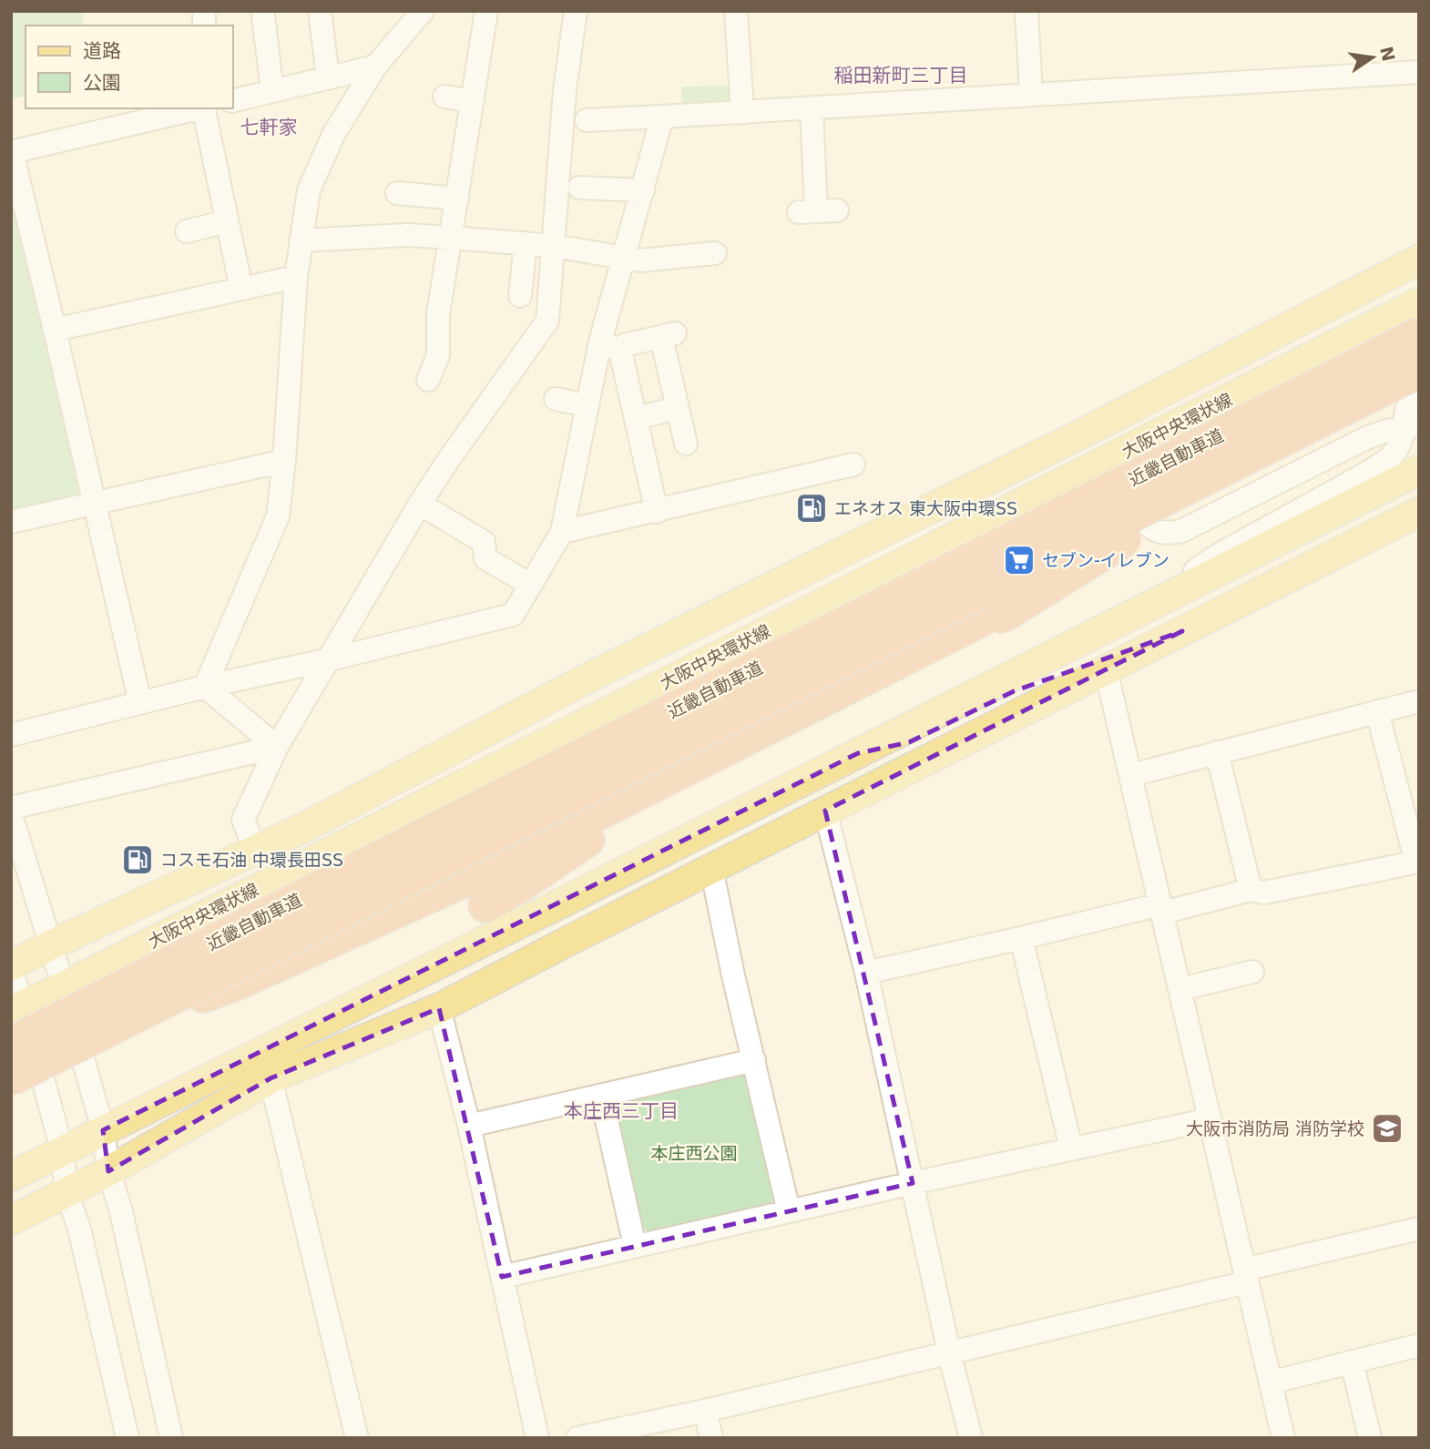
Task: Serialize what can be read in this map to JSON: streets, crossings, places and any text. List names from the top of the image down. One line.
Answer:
{"streets":{"highway":["近畿自動車道"],"main road":["大阪中央環状線"]},"districts":["稲田新町三丁目","七軒家","本庄西三丁目"],"parks":["本庄西公園"],"places":{"fuel station":["エネオス 東大阪中環SS","コスモ石油 中環長田SS"],"supermarket":["セブン-イレブン"],"school or university":["大阪市消防局 消防学校"]},"legend":["道路","公園"],"north":"right"}
